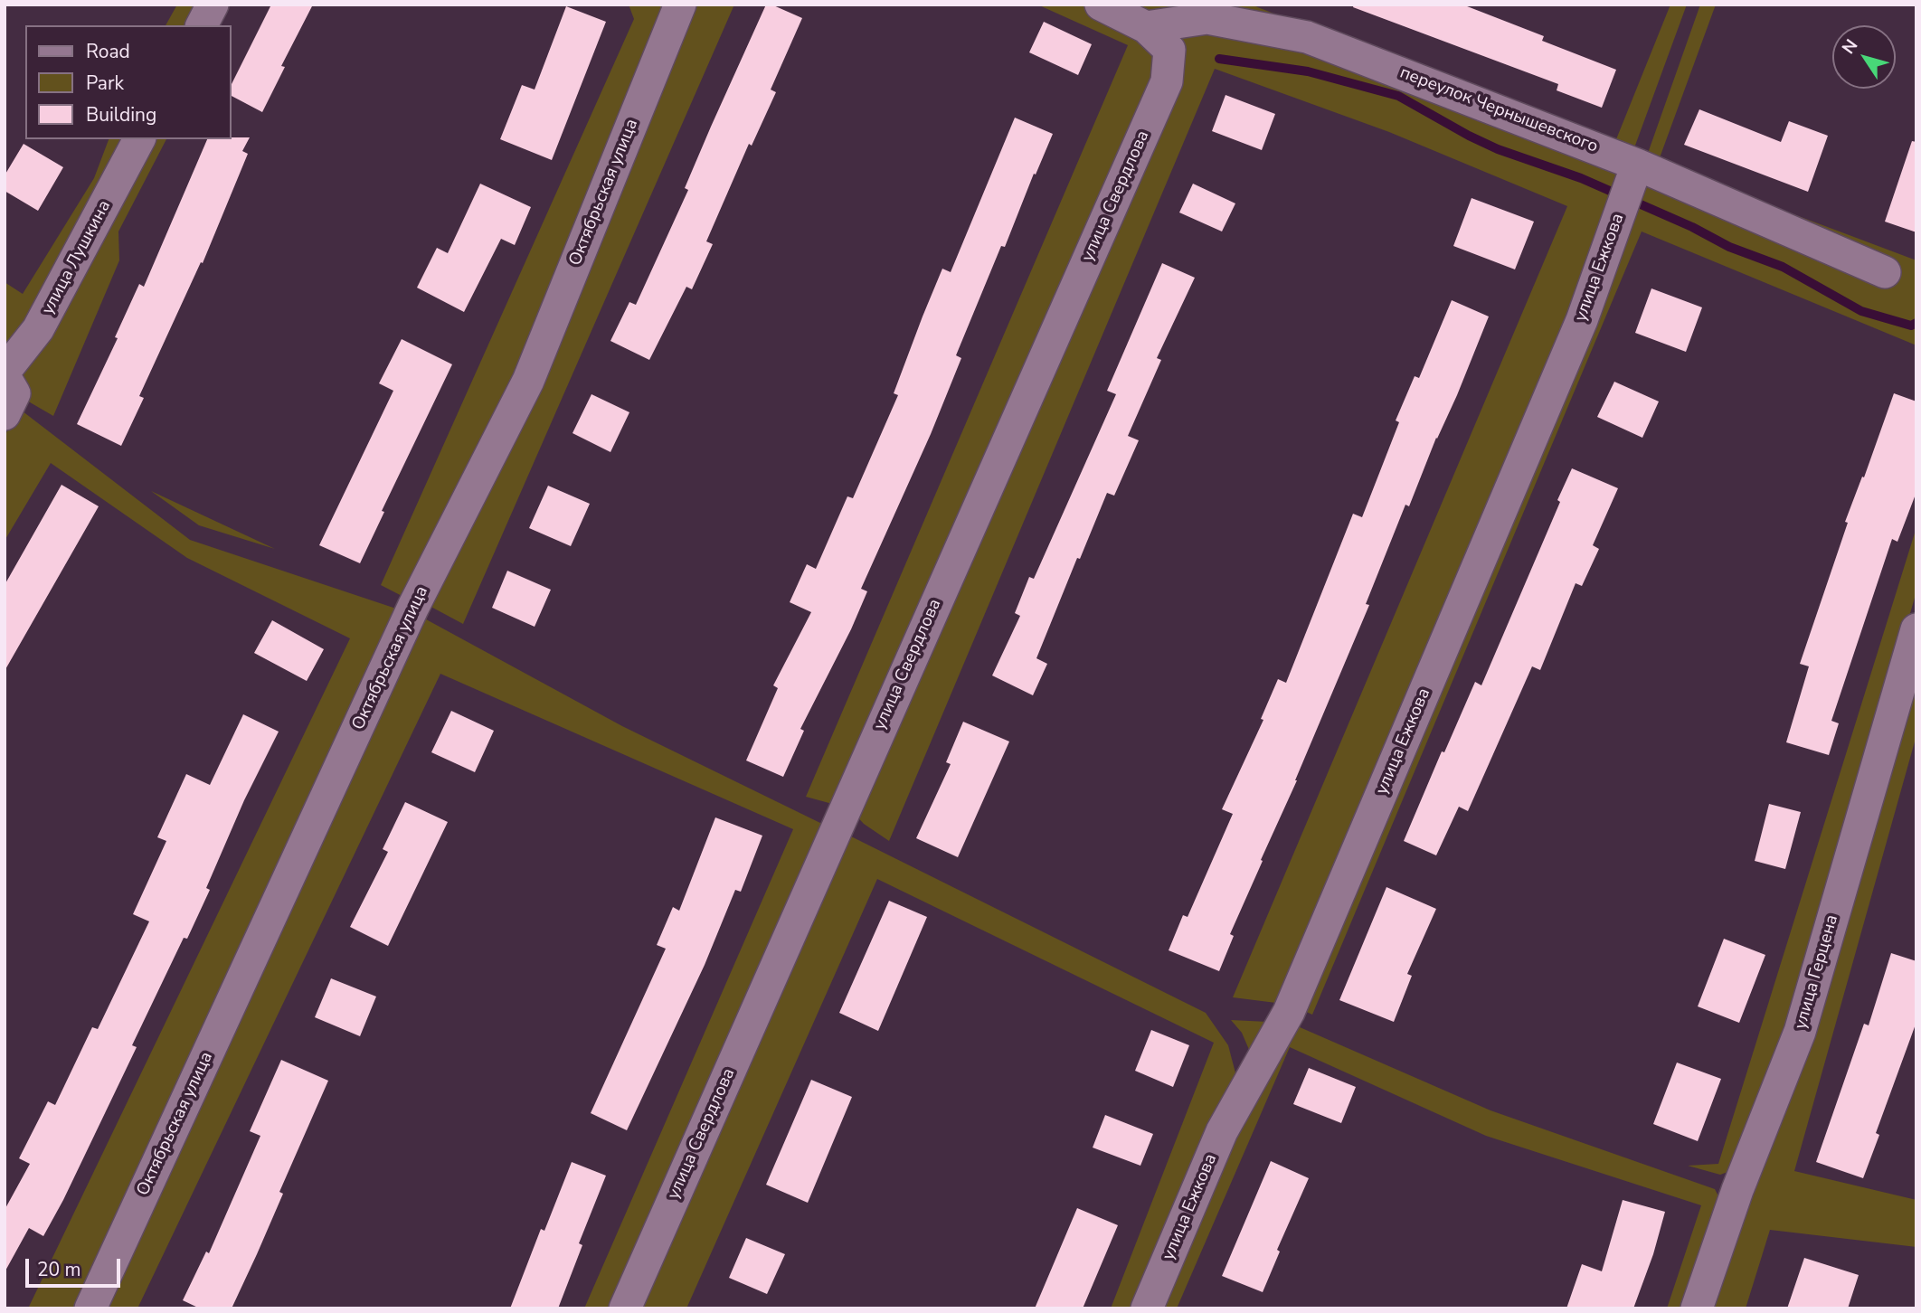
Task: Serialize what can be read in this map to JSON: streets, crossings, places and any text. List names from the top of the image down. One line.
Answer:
{"streets":{"street":["переулок Чернышевского","Октябрьская улица","улица Свердлова","улица Лушкина","улица Ежкова","улица Герцена"]},"crossings":[["переулок Чернышевского","улица Свердлова"],["переулок Чернышевского","улица Ежкова"]],"legend":["Road","Park","Building"],"scale_bar":"20 m","north":"top left"}
